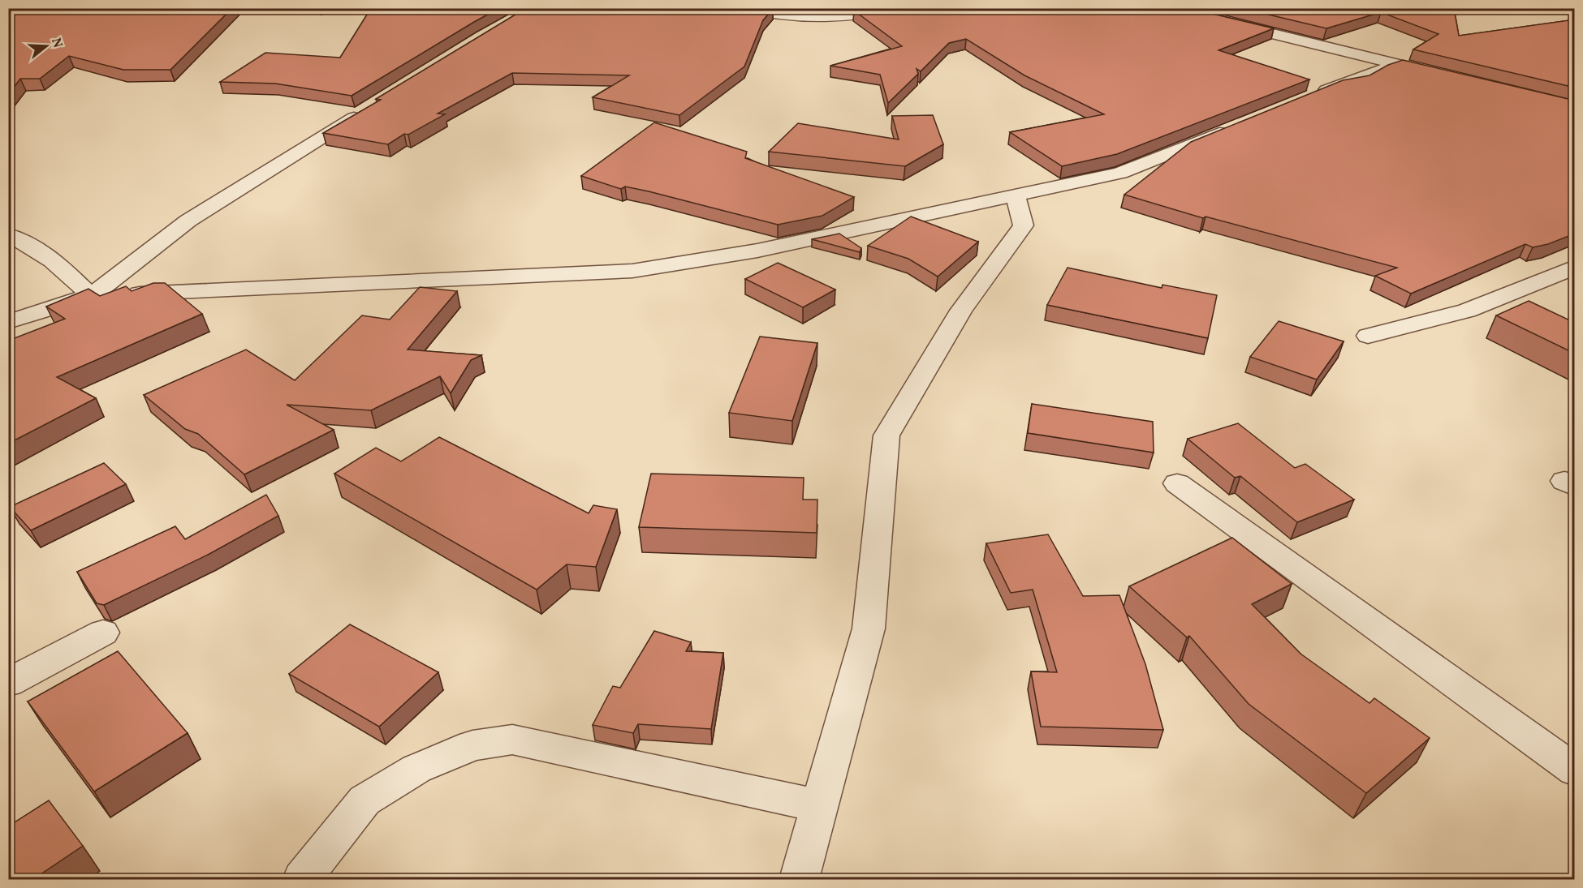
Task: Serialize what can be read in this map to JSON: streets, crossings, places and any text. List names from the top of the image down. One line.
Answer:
{"north":"right"}
